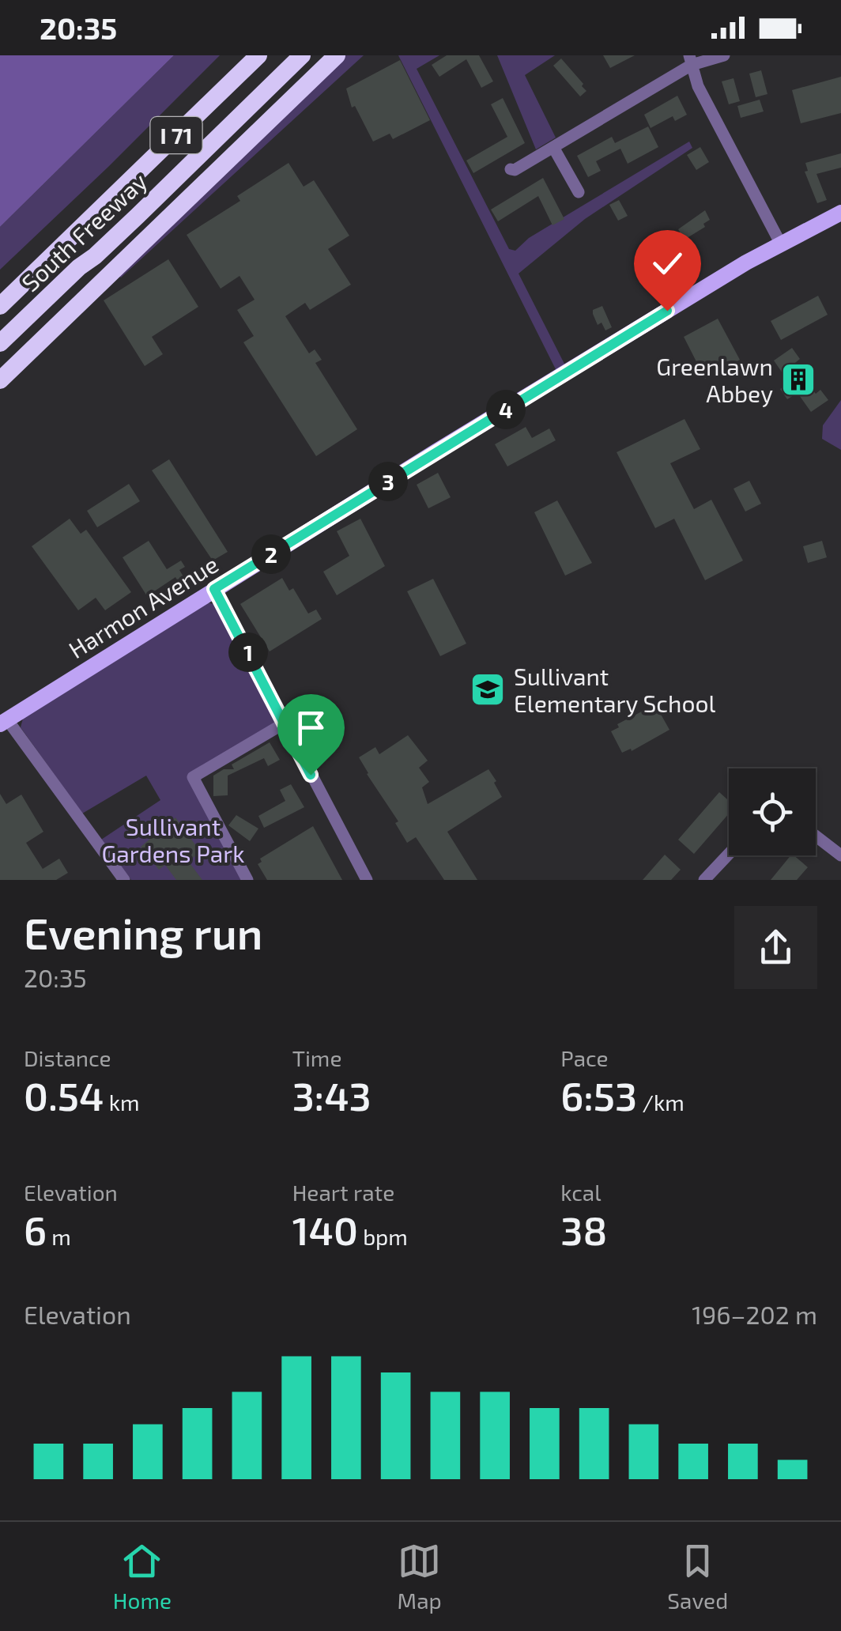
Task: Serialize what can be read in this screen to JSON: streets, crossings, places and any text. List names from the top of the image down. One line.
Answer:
{"streets":{"highway":["I 71","South Freeway"],"main road":["Harmon Avenue"]},"crossings":[["I 71","South Freeway"]],"parks":["Sullivant Gardens Park"],"places":{"building":["Greenlawn Abbey"],"school or university":["Sullivant Elementary School"]},"page":{"status":"20:35","pins":["4","3","2","1"],"heading":["Evening run","20:35"],"stats":[["Distance","0.54 km"],["Time","3:43"],["Pace","6:53 /km"],["Elevation","6 m"],["Heart rate","140 bpm"],["kcal","38"]],"chart":["Elevation","196–202 m"],"tabs":["Home","Map","Saved"]}}
